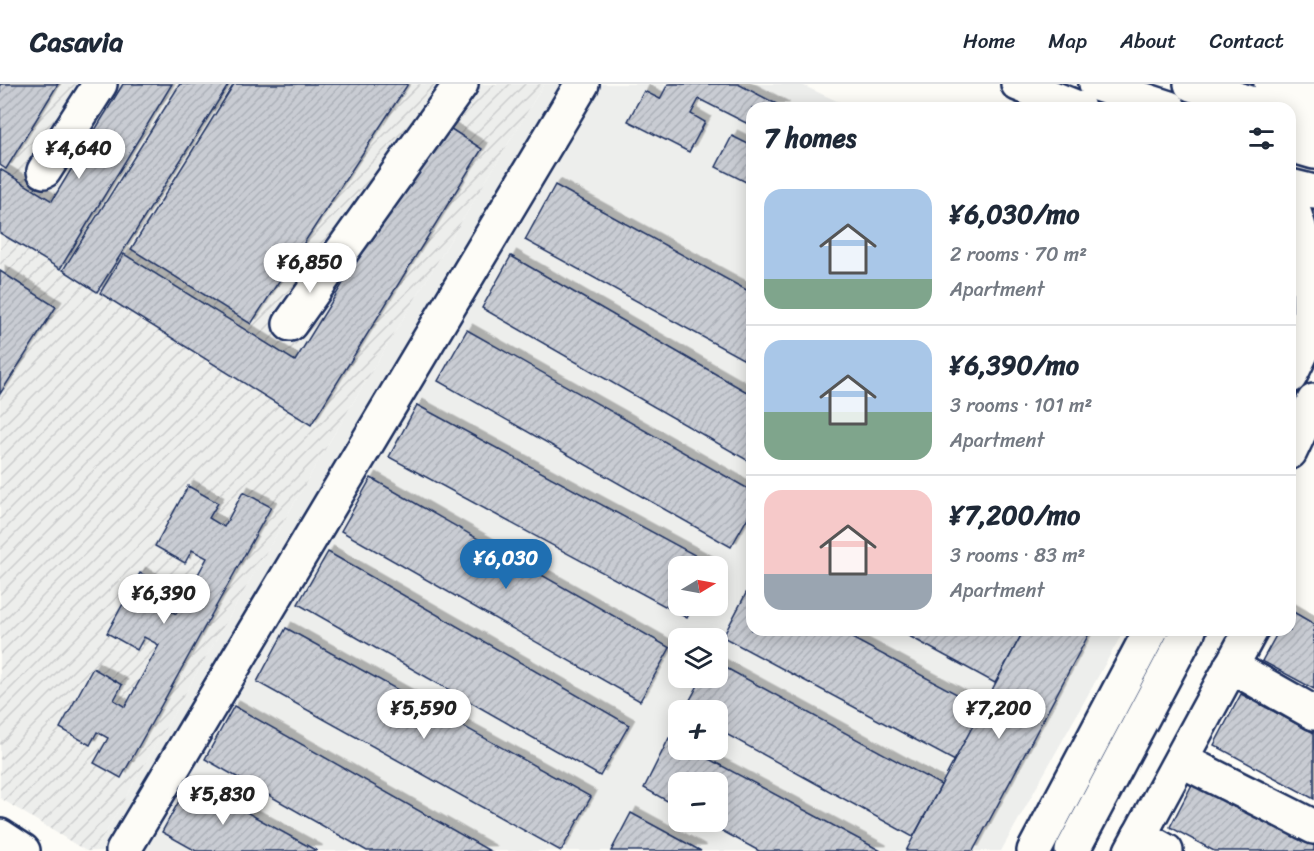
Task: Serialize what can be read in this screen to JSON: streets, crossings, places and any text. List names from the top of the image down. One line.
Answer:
{"north":"right","page":{"header":"Casavia","nav":["Home","Map","About","Contact"],"heading":"7 homes","price":["¥4,640","¥6,850","¥6,030","¥6,390","¥5,590","¥7,200","¥5,830"],"list":[{"name":"¥6,030/mo","note":"2 rooms · 70 m² · Apartment"},{"name":"¥6,390/mo","note":"3 rooms · 101 m² · Apartment"},{"name":"¥7,200/mo","note":"3 rooms · 83 m² · Apartment"}],"map_buttons":["+","−"]}}
